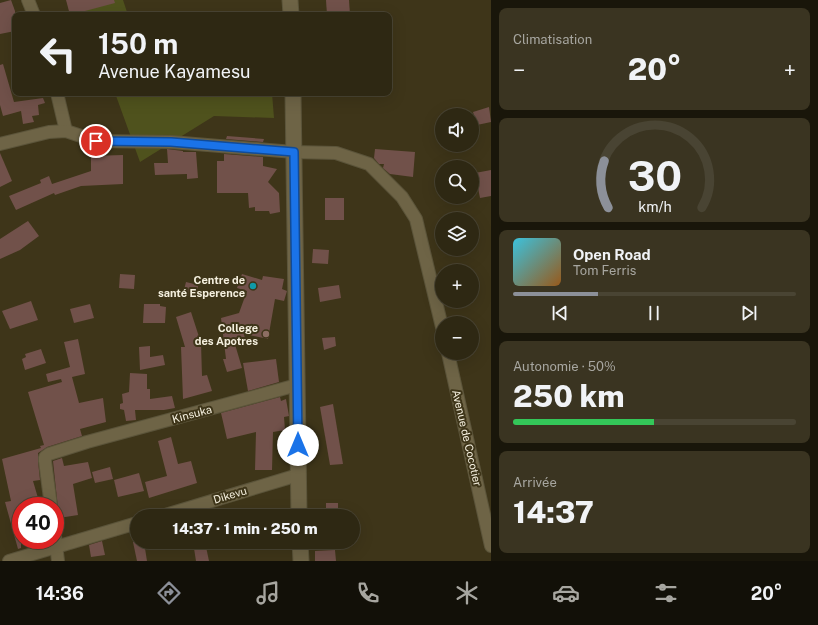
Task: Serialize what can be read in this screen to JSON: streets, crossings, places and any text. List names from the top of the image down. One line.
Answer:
{"streets":{"street":["Kinsuka","Avenue de Cocotier","Dikevu"]},"places":["Centre de santé Esperence","College des Apotres"],"page":{"tile":["Climatisation",["Autonomie · 50%","250 km"],["Arrivée","14:37"]],"turn":["150 m","Avenue Kayamesu"],"heat":["−","20°","+"],"map_buttons":["+","−"],"song":["Open Road","Tom Ferris"],"limit":"40","trip":"14:37 · 1 min · 250 m","tabs":["14:36","20°"],"gauge":["30","km/h"]}}
